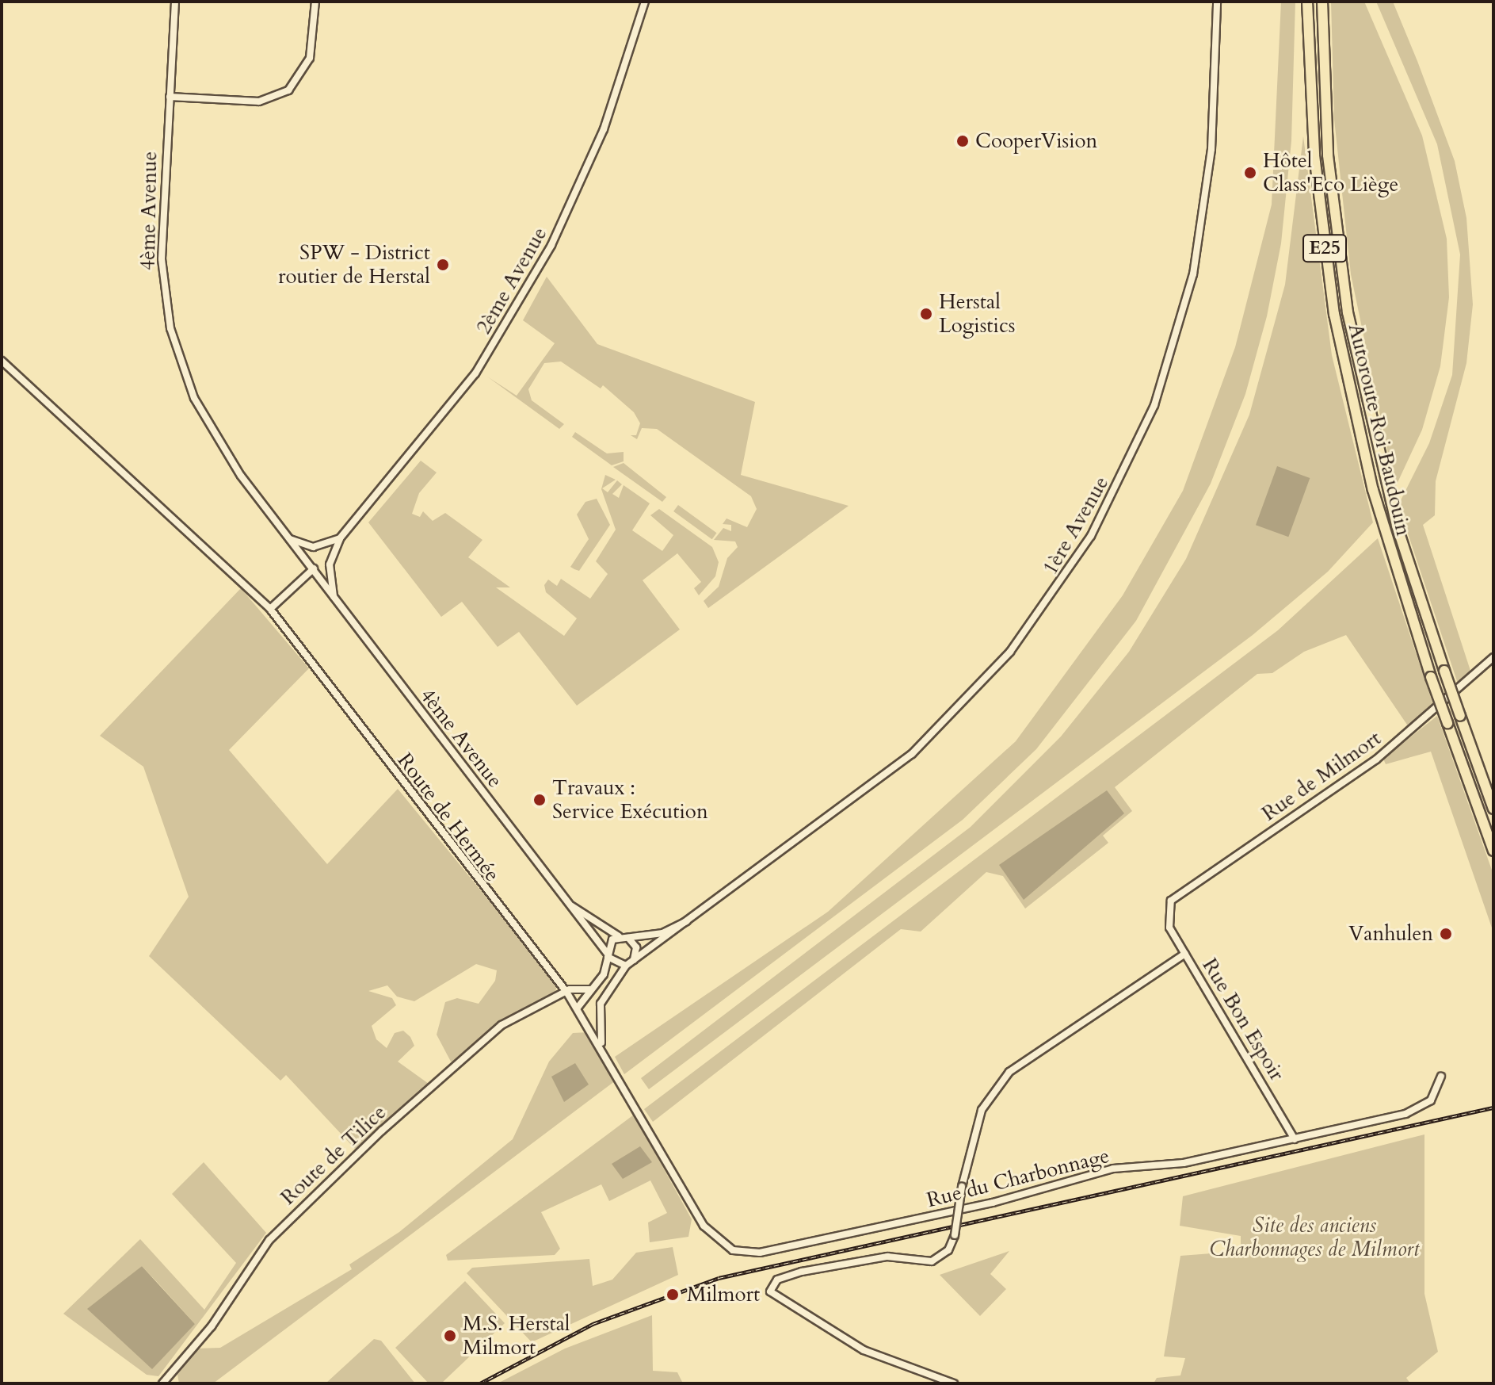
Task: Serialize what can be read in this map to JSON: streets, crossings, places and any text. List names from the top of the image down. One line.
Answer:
{"streets":{"highway":["E25","Autoroute Roi Baudouin"],"street":["4ème Avenue","2ème Avenue","1ère Avenue","Rue de Milmort","Route de Hermée","Rue Bon Espoir","Route de Tilice","Rue du Charbonnage"]},"crossings":[["4ème Avenue","2ème Avenue"],["4ème Avenue","1ère Avenue"],["1ère Avenue","Route de Hermée"],["Rue de Milmort","Rue Bon Espoir"],["Route de Hermée","Route de Tilice"],["Route de Hermée","Rue du Charbonnage"],["Rue Bon Espoir","Rue du Charbonnage"]],"parks":["Site des anciens Charbonnages de Milmort"],"places":["CooperVision","Hôtel Class'Eco Liège","SPW - District routier de Herstal","Herstal Logistics","Travaux : Service Exécution","Vanhulen","Milmort","M.S. Herstal Milmort"]}
